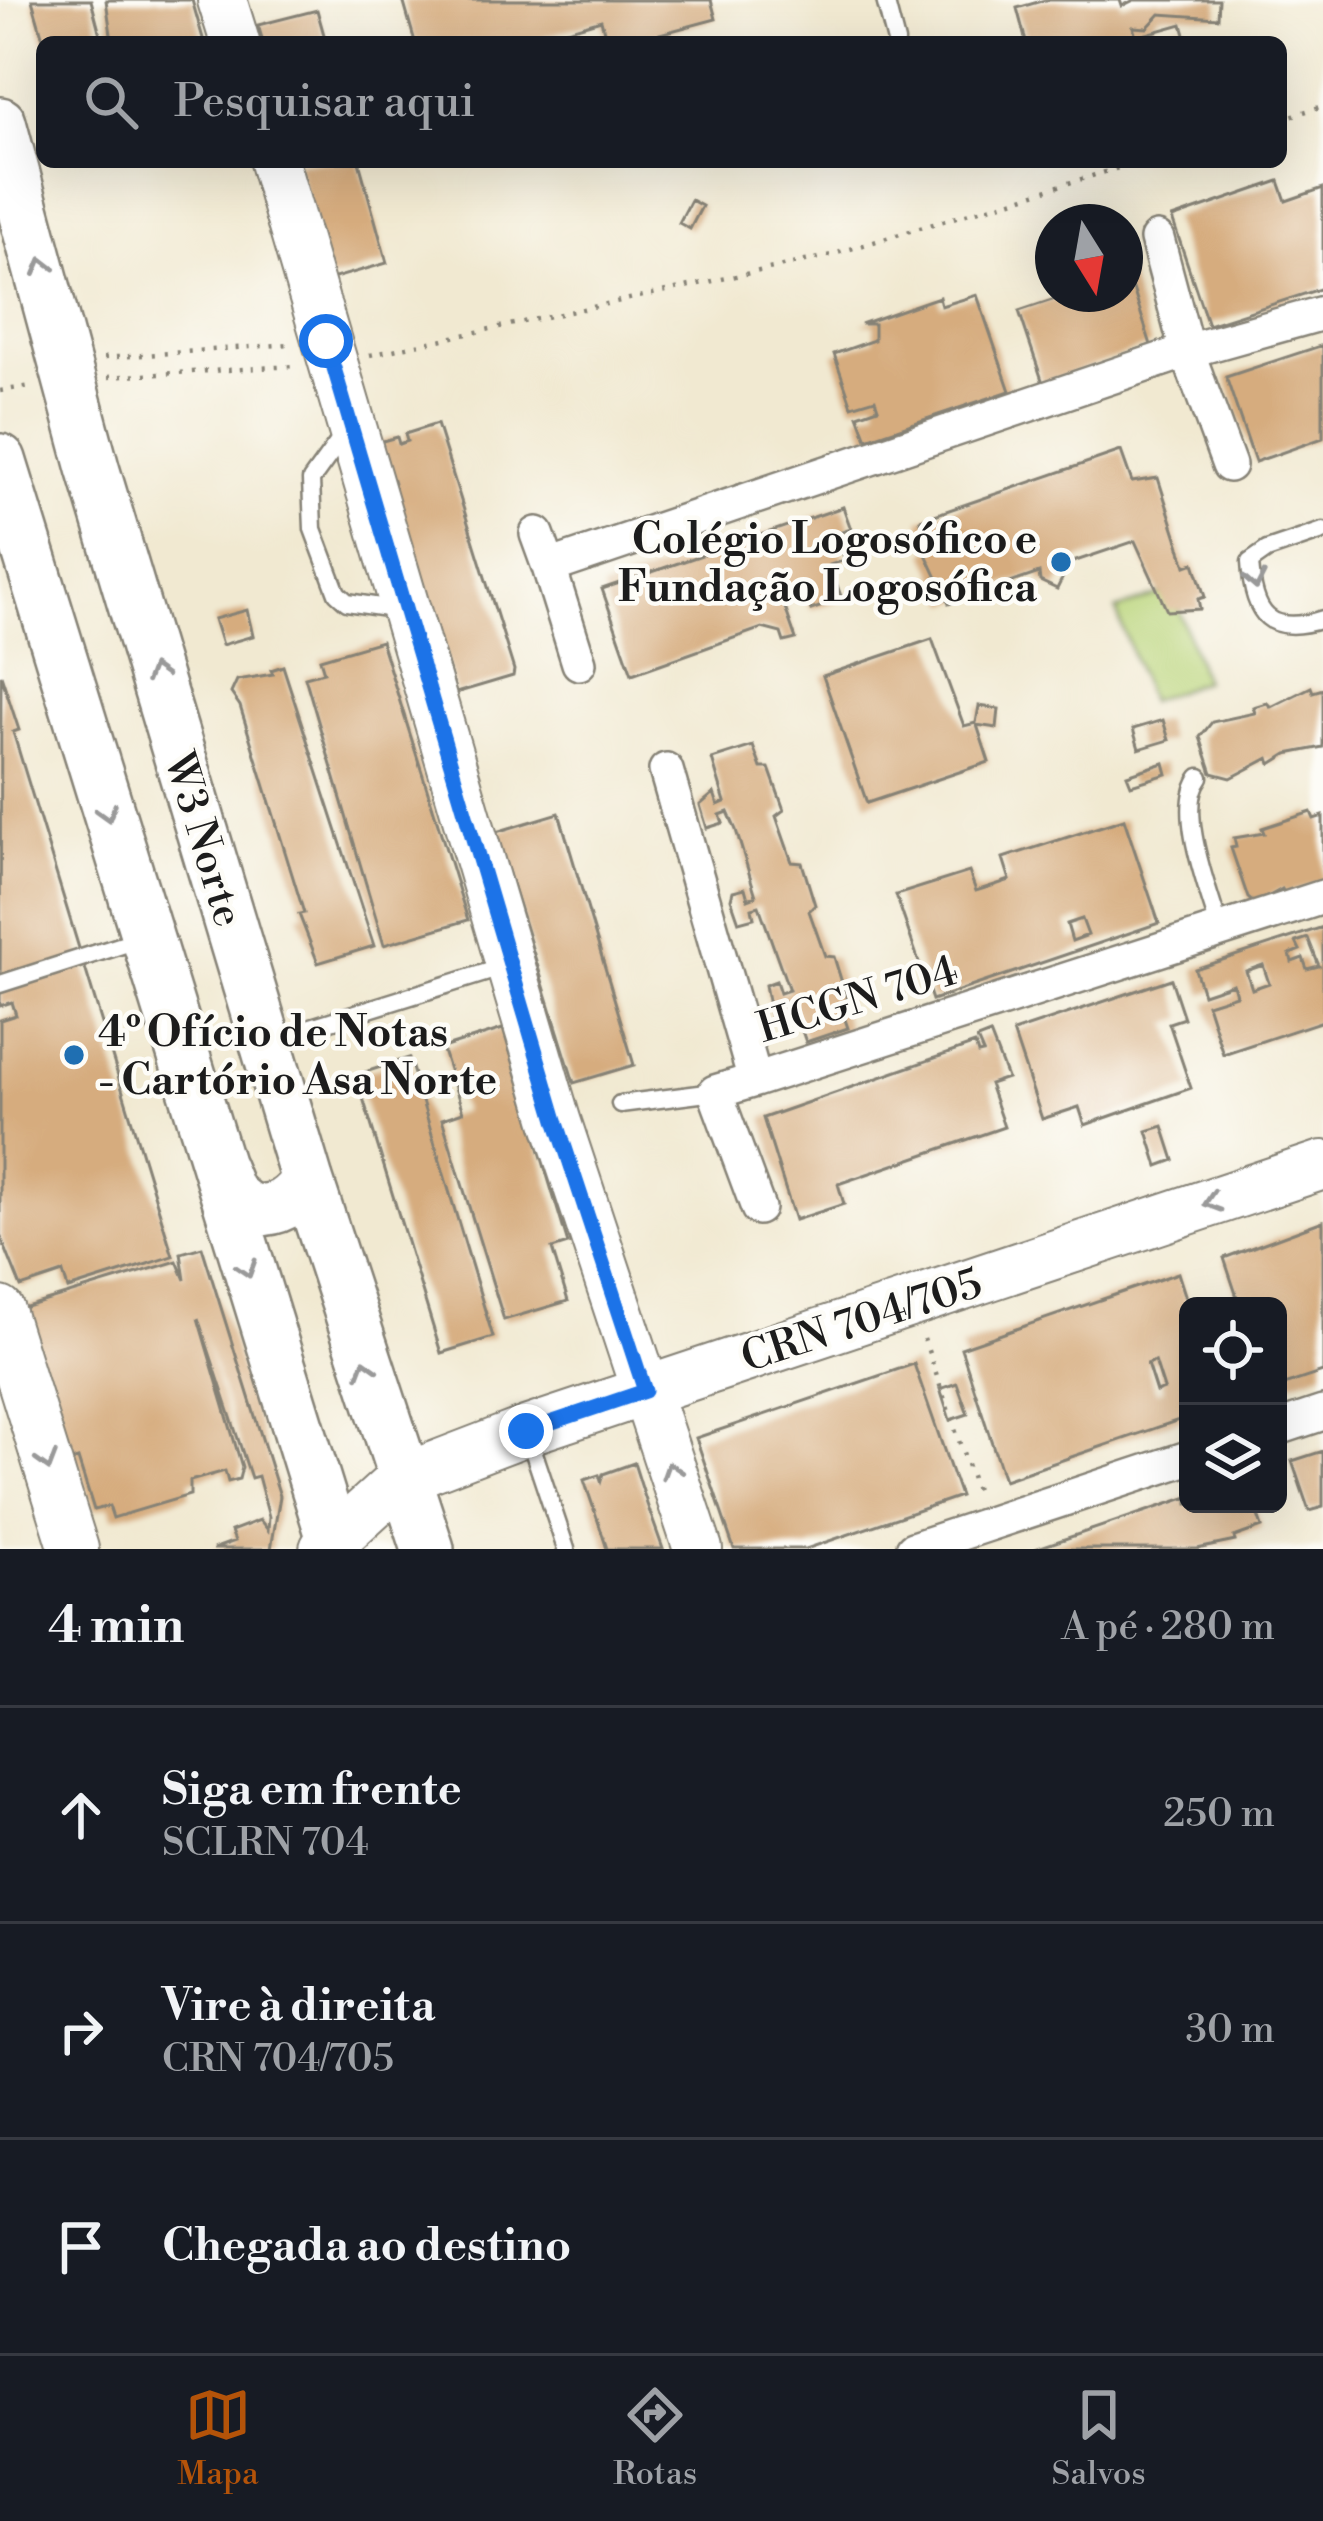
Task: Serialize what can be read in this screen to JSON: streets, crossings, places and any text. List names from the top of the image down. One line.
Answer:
{"streets":{"main road":["W3 Norte"],"street":["HCGN 704","CRN 704/705"]},"crossings":[["W3 Norte","CRN 704/705"]],"places":["Colégio Logosófico e Fundação Logosófica","4º Ofício de Notas - Cartório Asa Norte"],"north":"bottom","page":{"search":"Pesquisar aqui","heading":["4 min","A pé · 280 m"],"list":[["Siga em frente","SCLRN 704","250 m"],["Vire à direita","CRN 704/705","30 m"],"Chegada ao destino"],"nav":["Mapa","Rotas","Salvos"]}}
